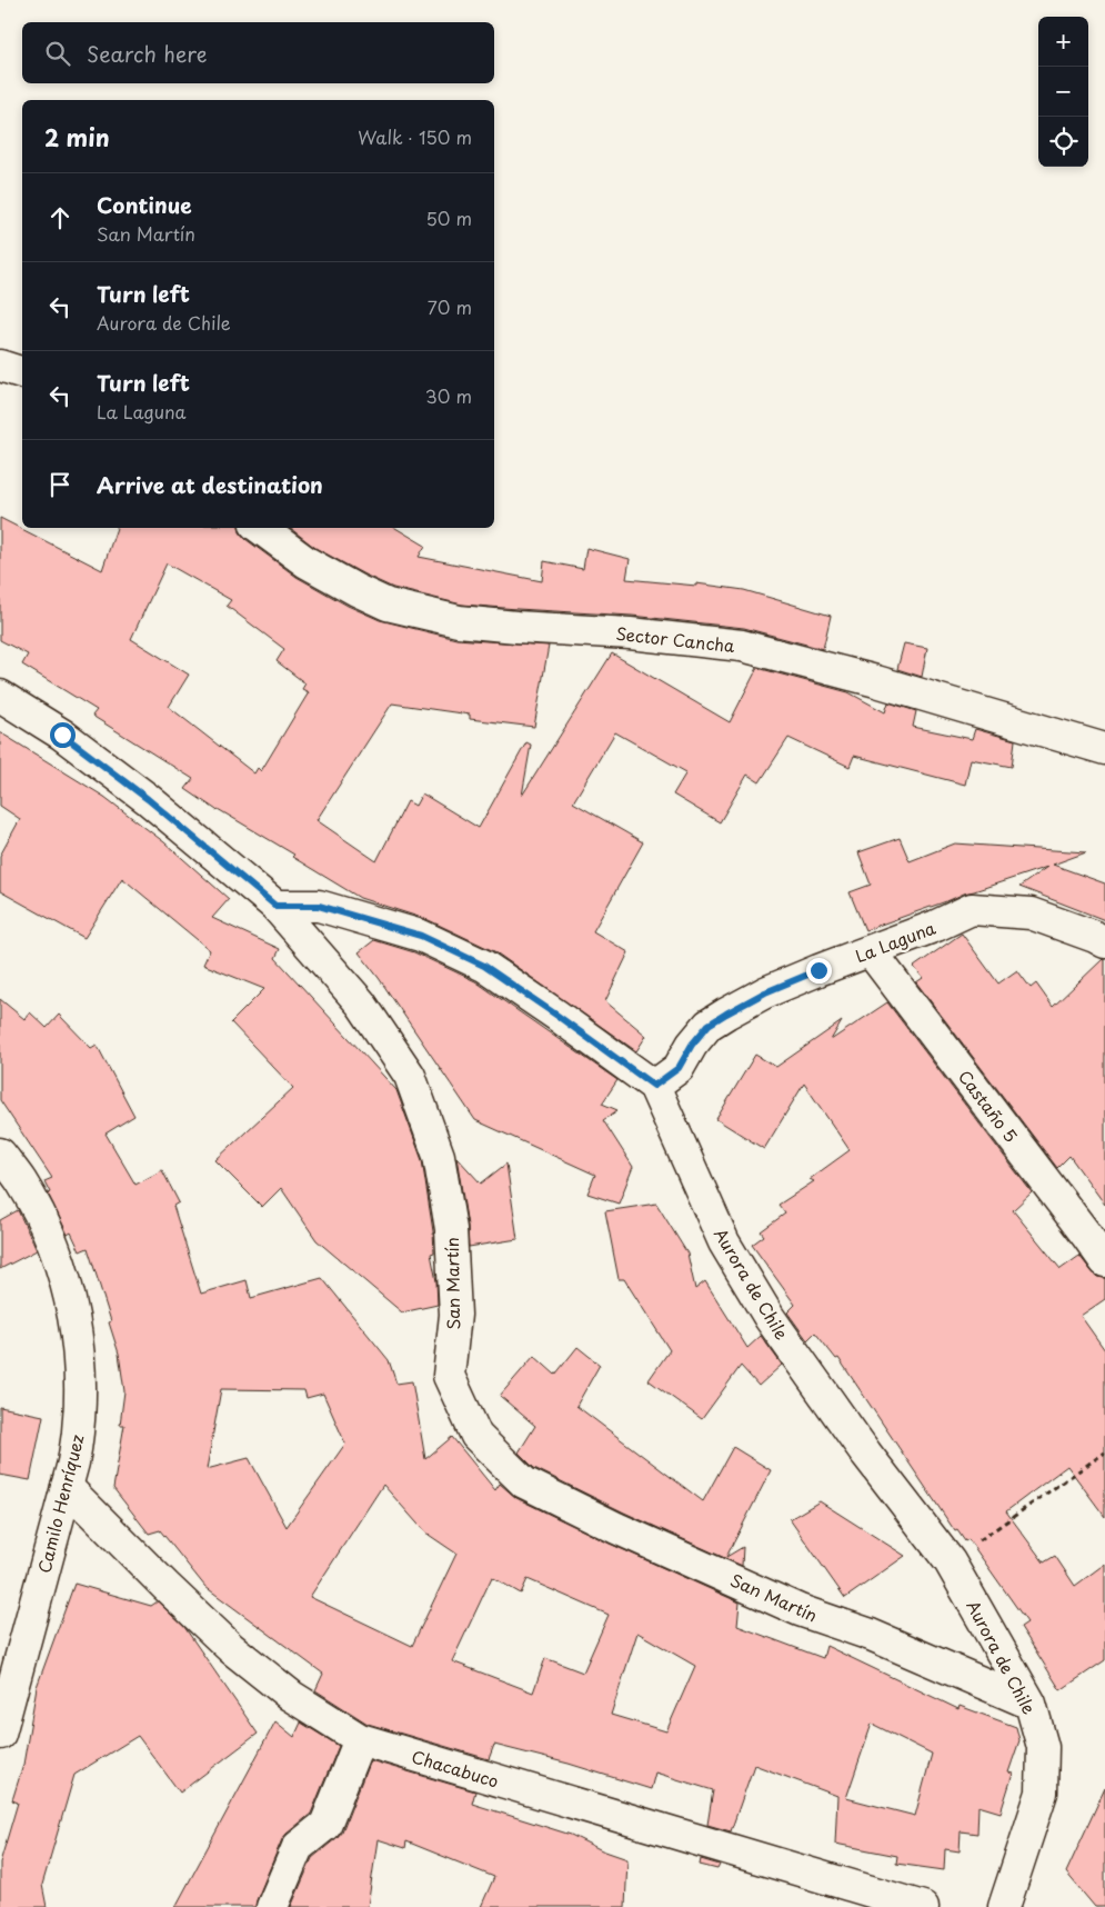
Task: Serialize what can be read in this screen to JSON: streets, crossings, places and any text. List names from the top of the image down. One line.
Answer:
{"streets":{"street":["Sector Cancha","La Laguna","Castaño 5","San Martín","Aurora de Chile","Camilo Henríquez","Chacabuco"]},"crossings":[["La Laguna","Castaño 5"],["La Laguna","Aurora de Chile"],["San Martín","Aurora de Chile"],["Camilo Henríquez","Chacabuco"]],"page":{"map_buttons":["+","−"],"search":"Search here","heading":["2 min","Walk · 150 m"],"list":[["Continue","San Martín","50 m"],["Turn left","Aurora de Chile","70 m"],["Turn left","La Laguna","30 m"],"Arrive at destination"]}}
